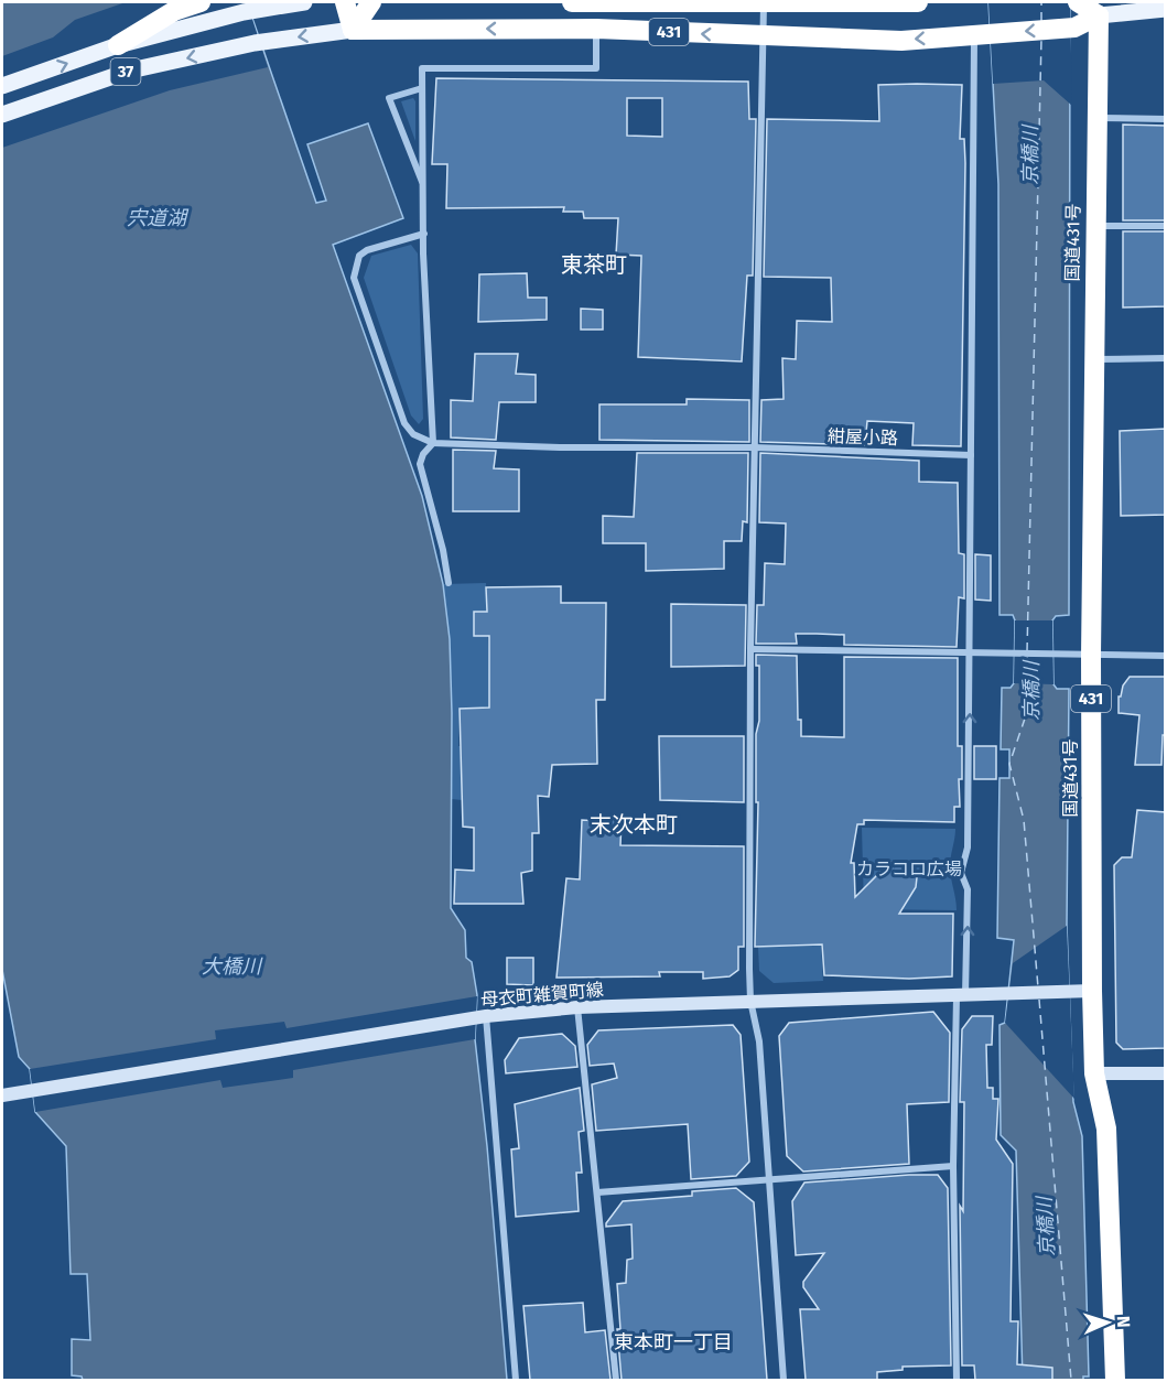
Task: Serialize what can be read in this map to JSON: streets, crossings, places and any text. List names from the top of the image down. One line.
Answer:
{"streets":{"highway":["431","国道431号"],"main road":["37","母衣町雑賀町線"],"street":["紺屋小路"]},"crossings":[["431","37"],["431","国道431号"],["国道431号","母衣町雑賀町線"]],"districts":["東茶町","末次本町","東本町一丁目"],"water":["京橋川","宍道湖","大橋川"],"parks":["カラコロ広場"],"north":"right"}
